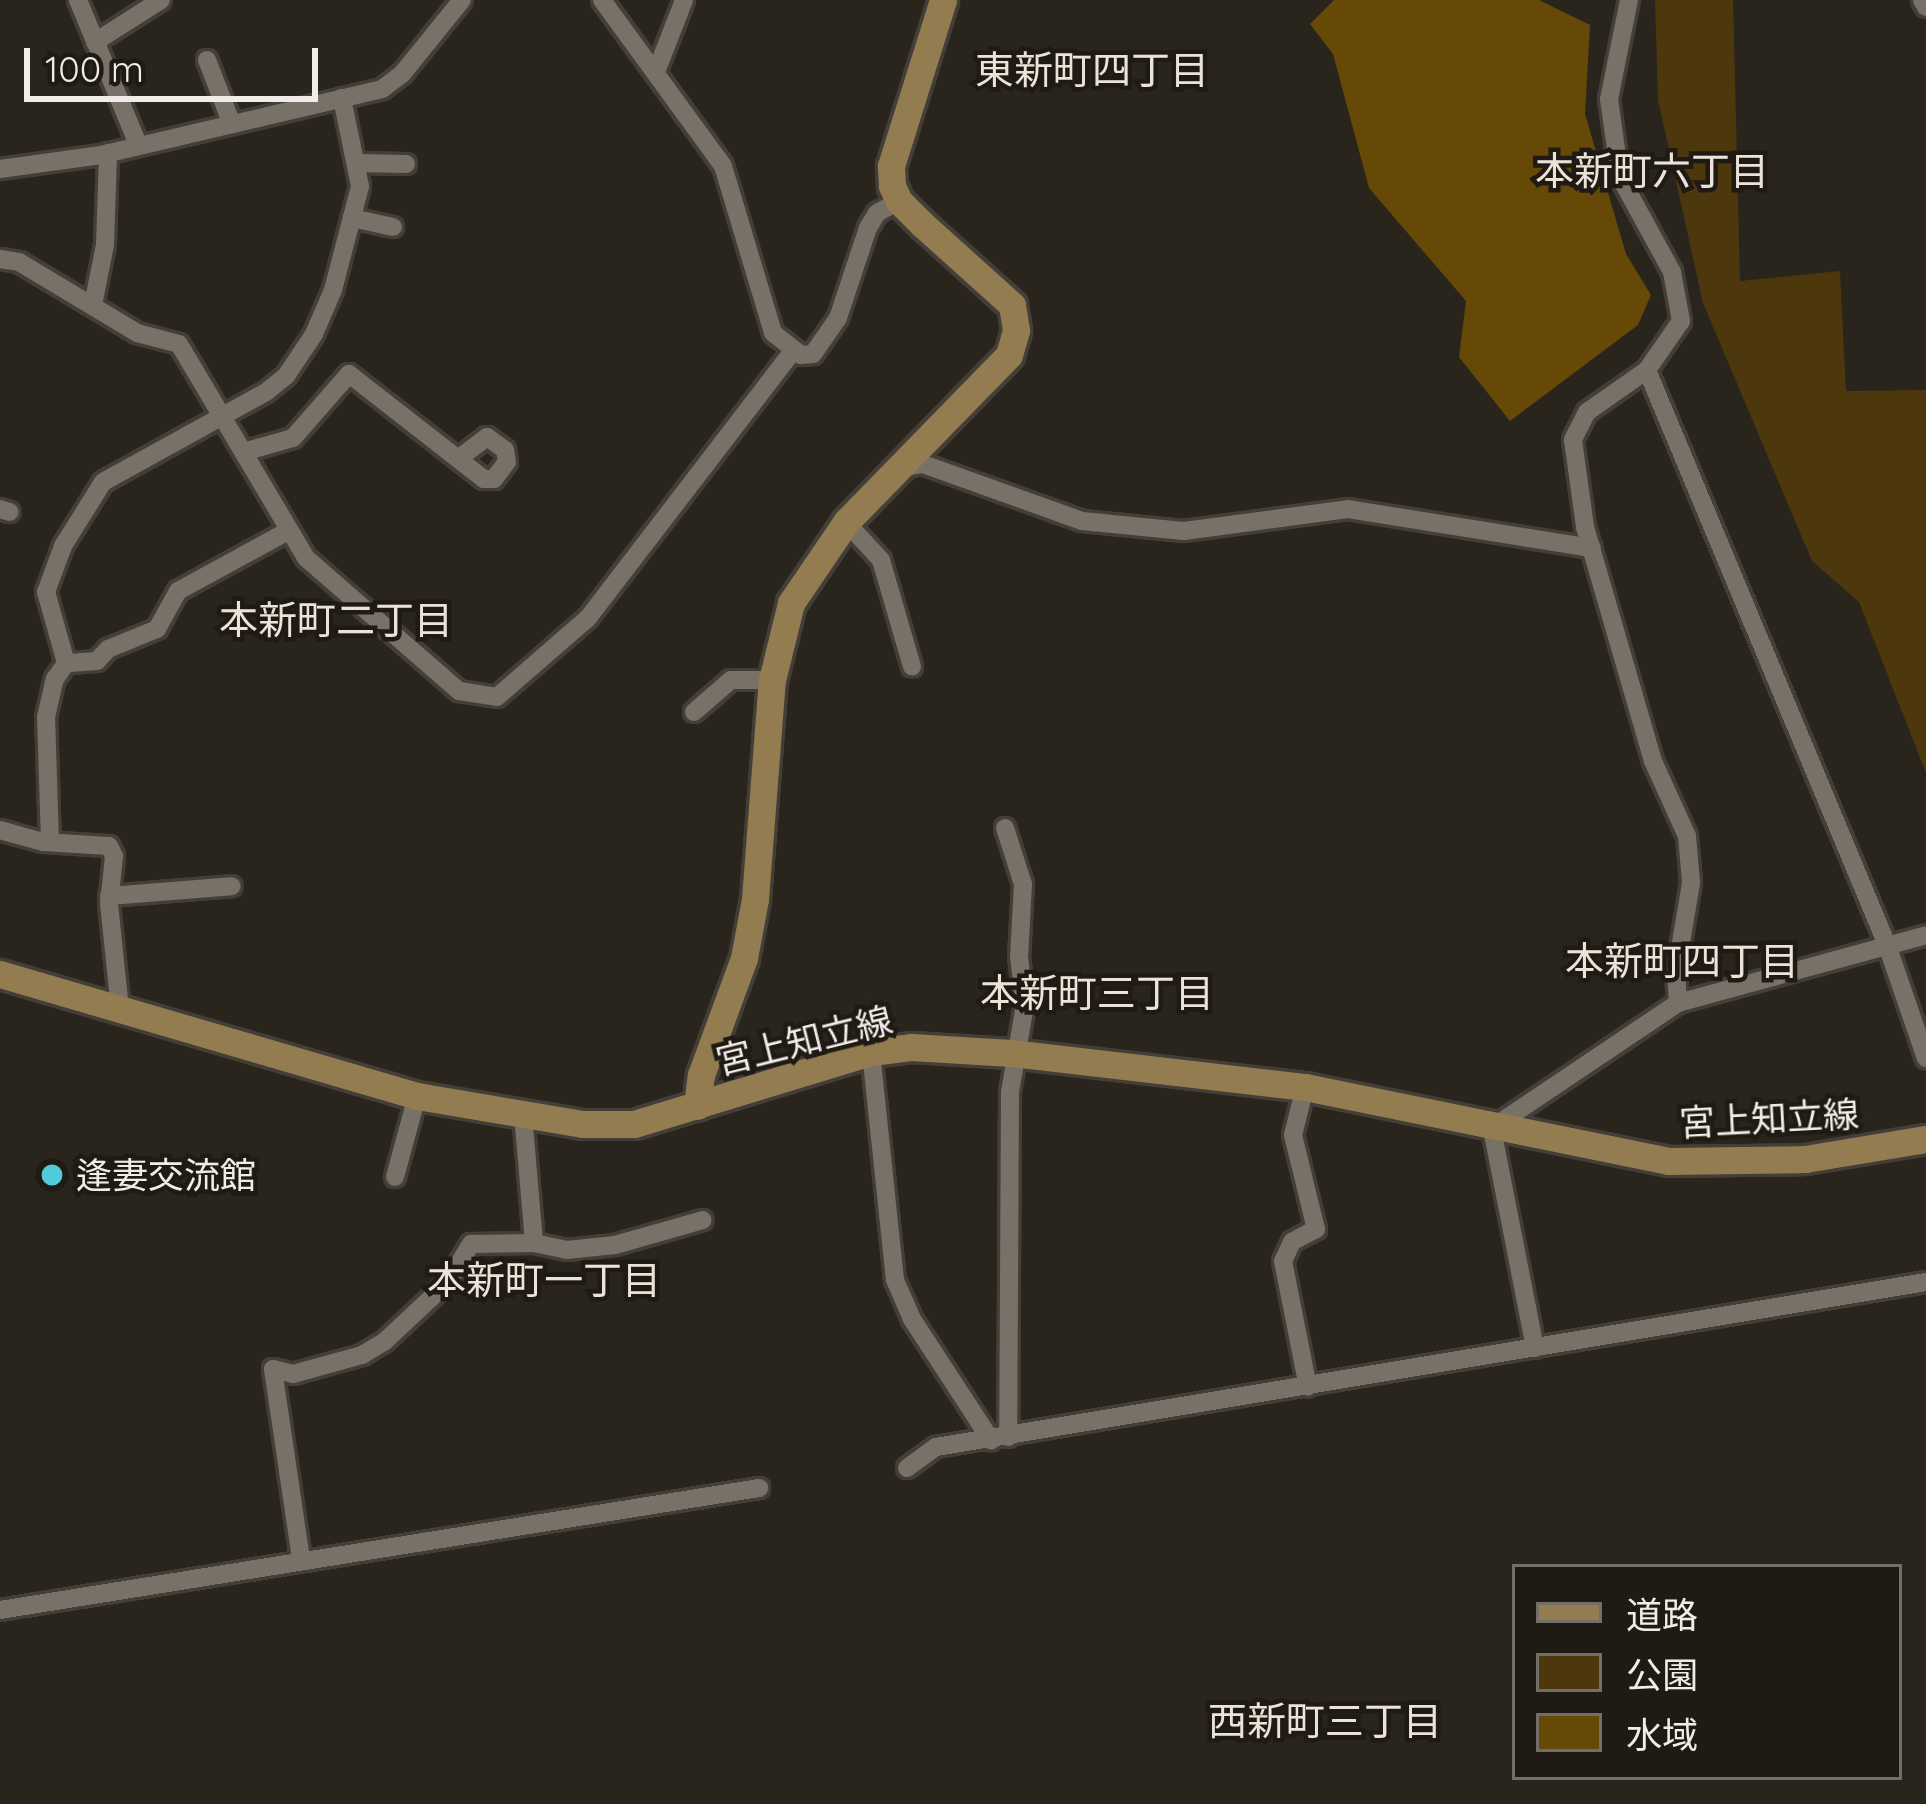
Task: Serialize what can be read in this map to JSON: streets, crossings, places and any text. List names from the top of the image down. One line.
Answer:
{"streets":{"main road":["宮上知立線"]},"districts":["東新町四丁目","本新町六丁目","本新町二丁目","本新町四丁目","本新町三丁目","本新町一丁目","西新町三丁目"],"places":["逢妻交流館"],"legend":["道路","公園","水域"],"scale_bar":"100 m"}
